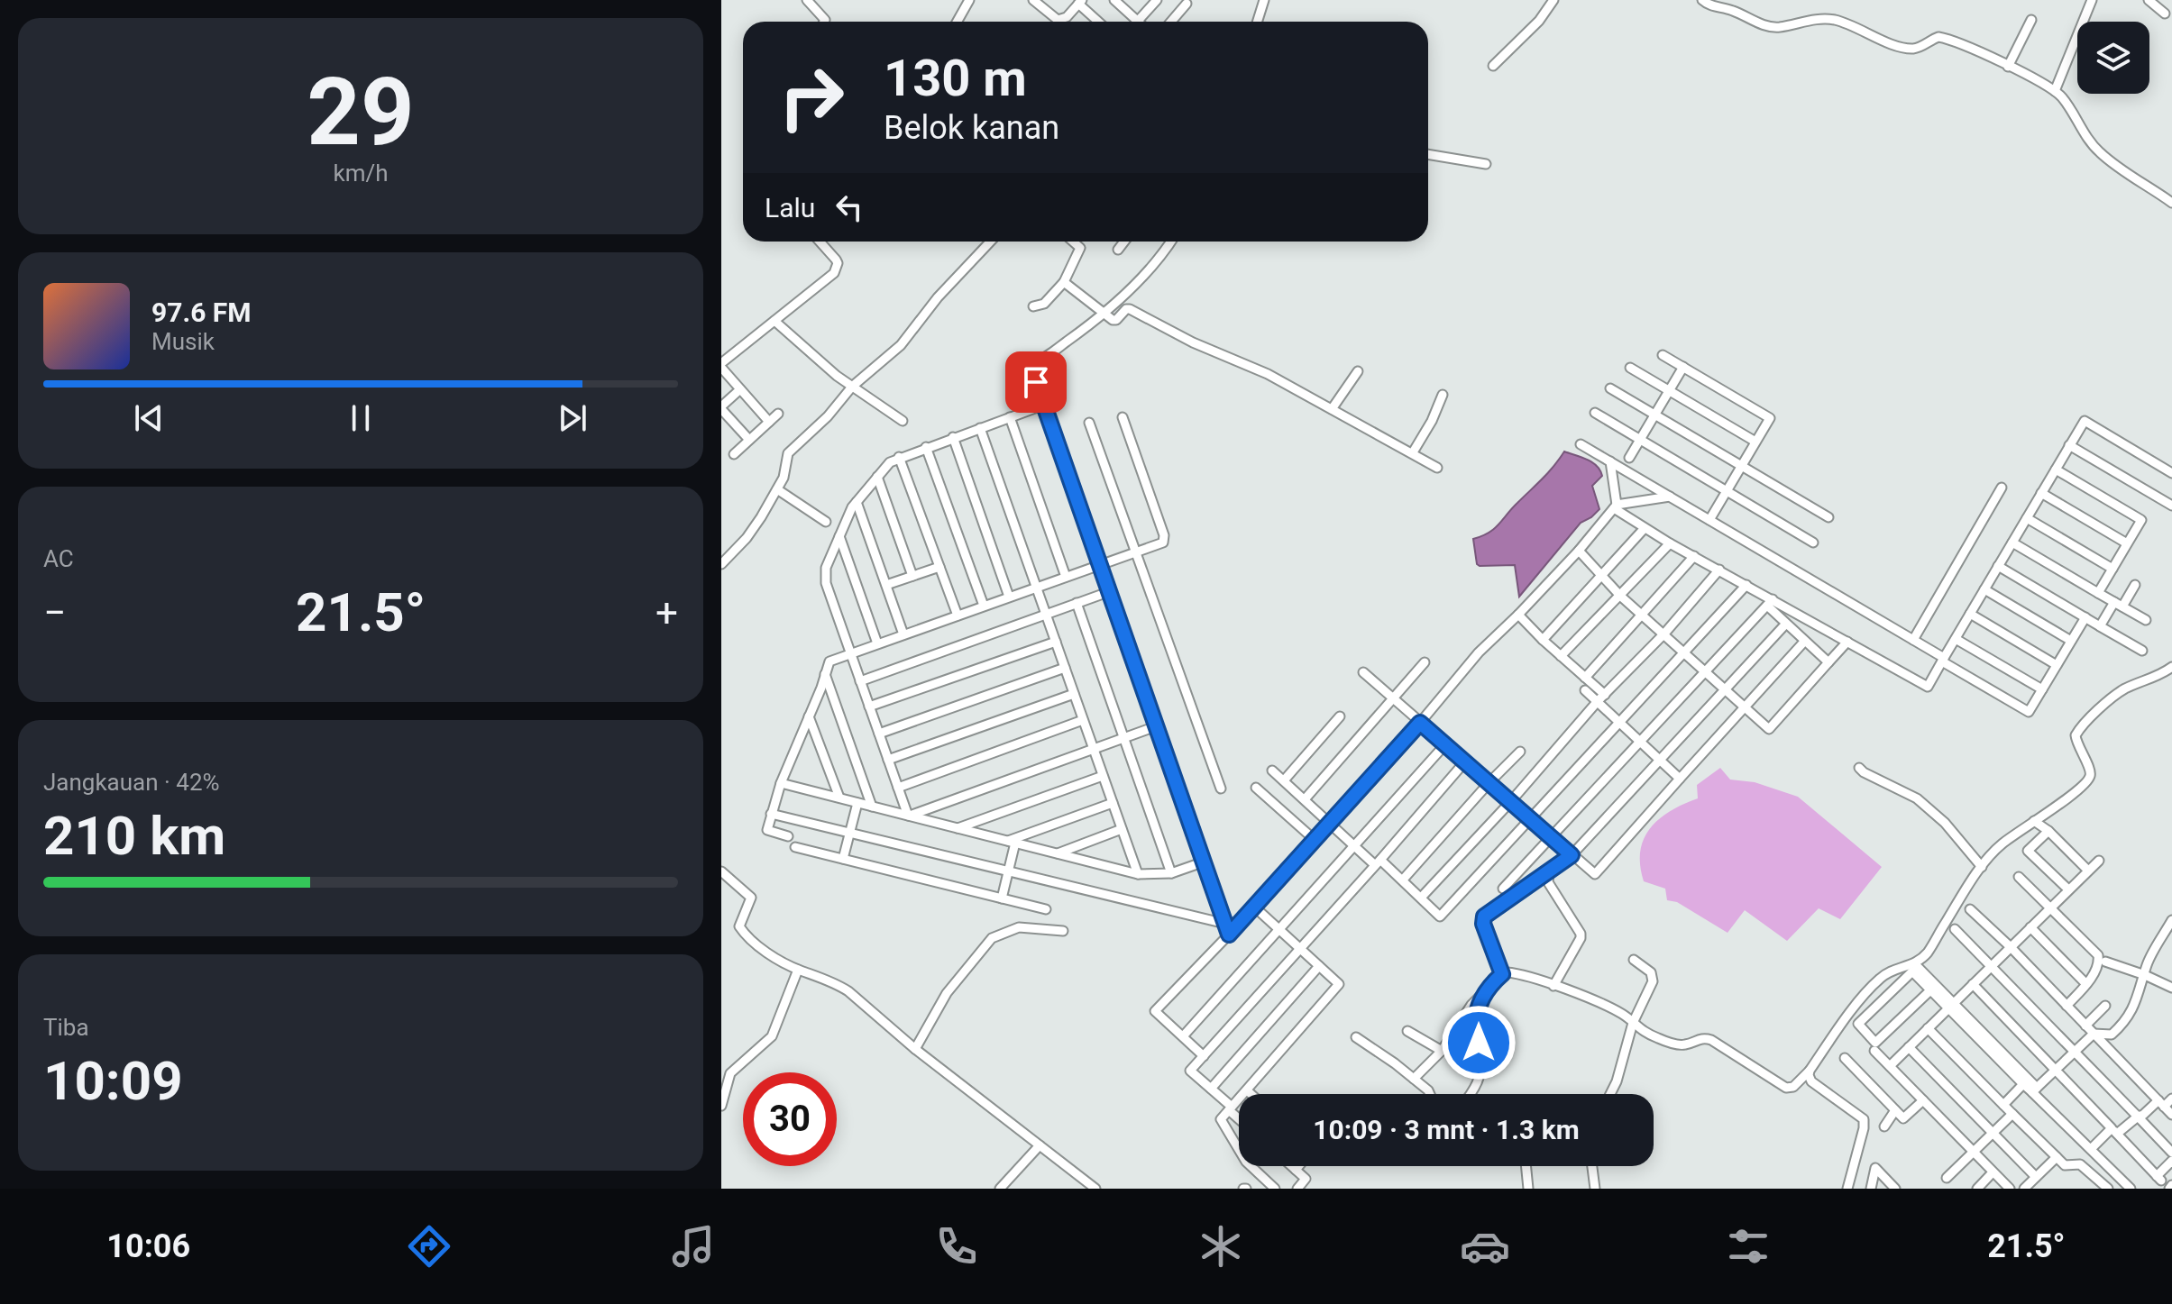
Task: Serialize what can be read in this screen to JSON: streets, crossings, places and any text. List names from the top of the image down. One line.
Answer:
{"page":{"tile":[["29","km/h"],"AC",["Jangkauan · 42%","210 km"],["Tiba","10:09"]],"turn":["130 m","Belok kanan"],"then":"Lalu","song":["97.6 FM","Musik"],"heat":["−","21.5°","+"],"limit":"30","trip":"10:09 · 3 mnt · 1.3 km","tabs":["10:06","21.5°"]}}
